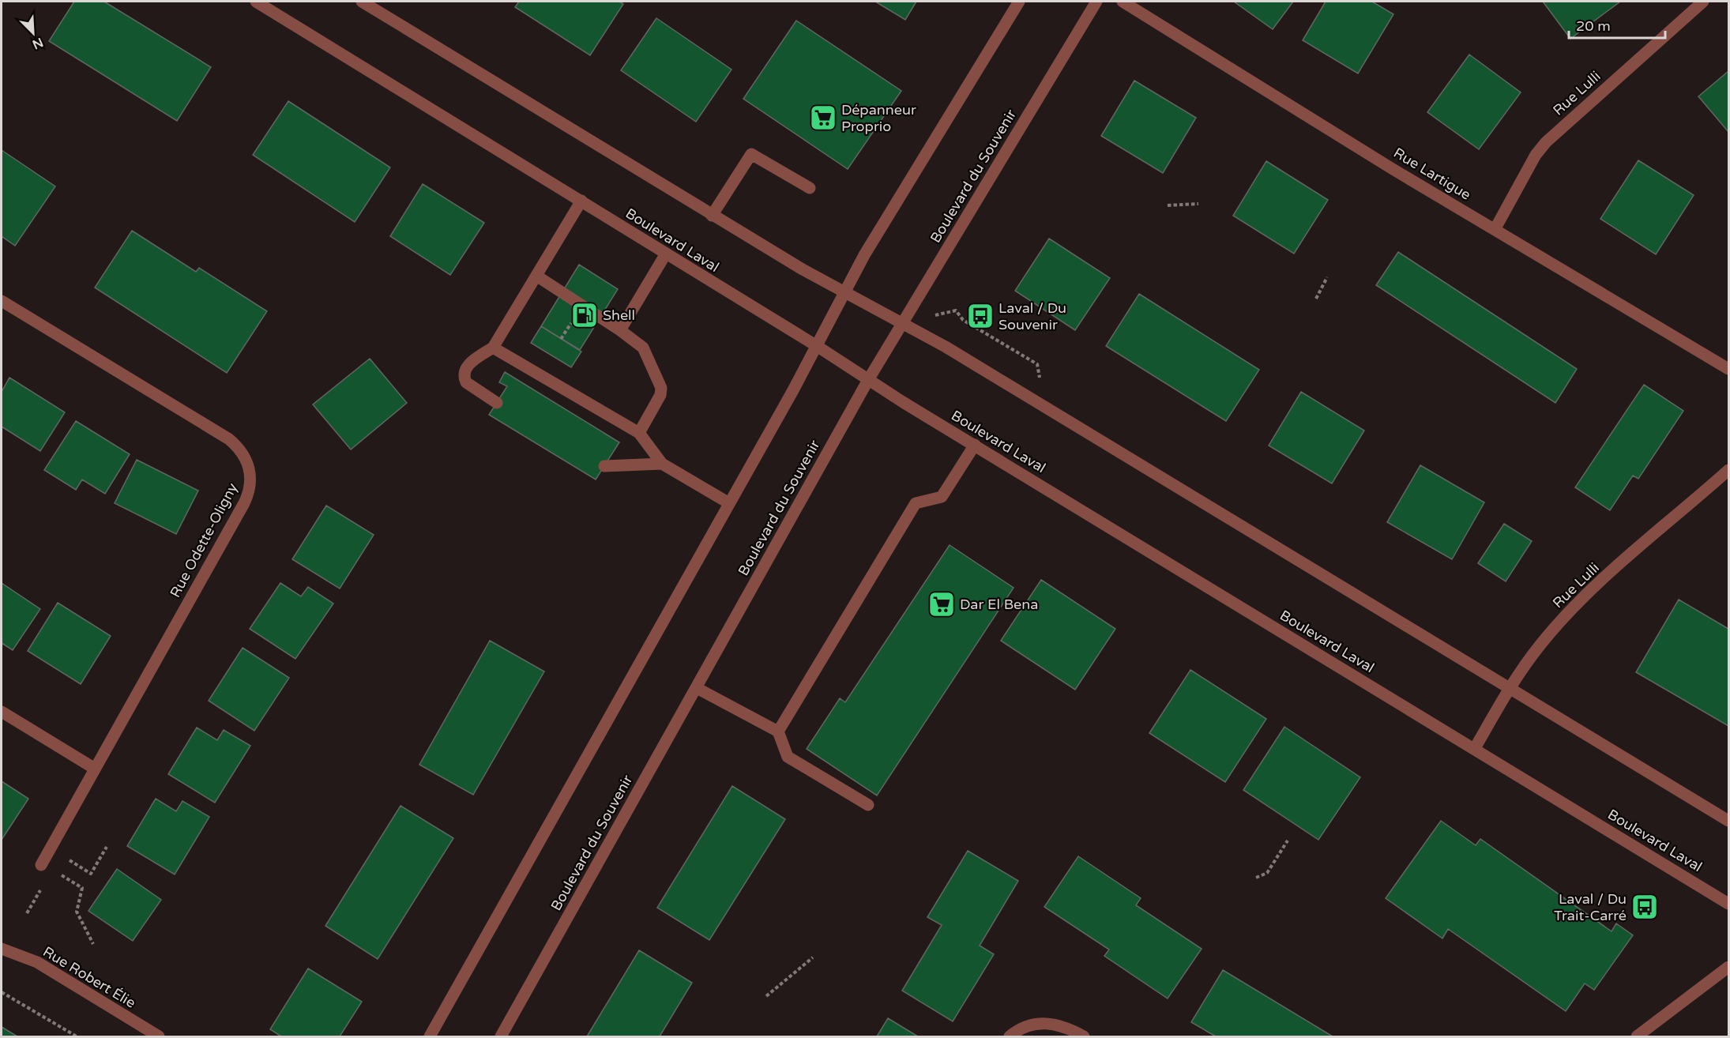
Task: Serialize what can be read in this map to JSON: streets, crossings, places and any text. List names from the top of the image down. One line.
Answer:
{"streets":{"street":["Rue Lulli","Rue Lartigue","Boulevard du Souvenir","Boulevard Laval","Rue Odette-Oligny","Rue Robert Élie"]},"crossings":[["Rue Lulli","Rue Lartigue"],["Rue Lulli","Boulevard Laval"],["Boulevard du Souvenir","Boulevard Laval"]],"places":{"supermarket":["Dépanneur Proprio","Dar El Bena"],"fuel station":["Shell"],"bus stop":["Laval / Du Souvenir","Laval / Du Trait-Carré"]},"scale_bar":"20 m","north":"bottom right"}
